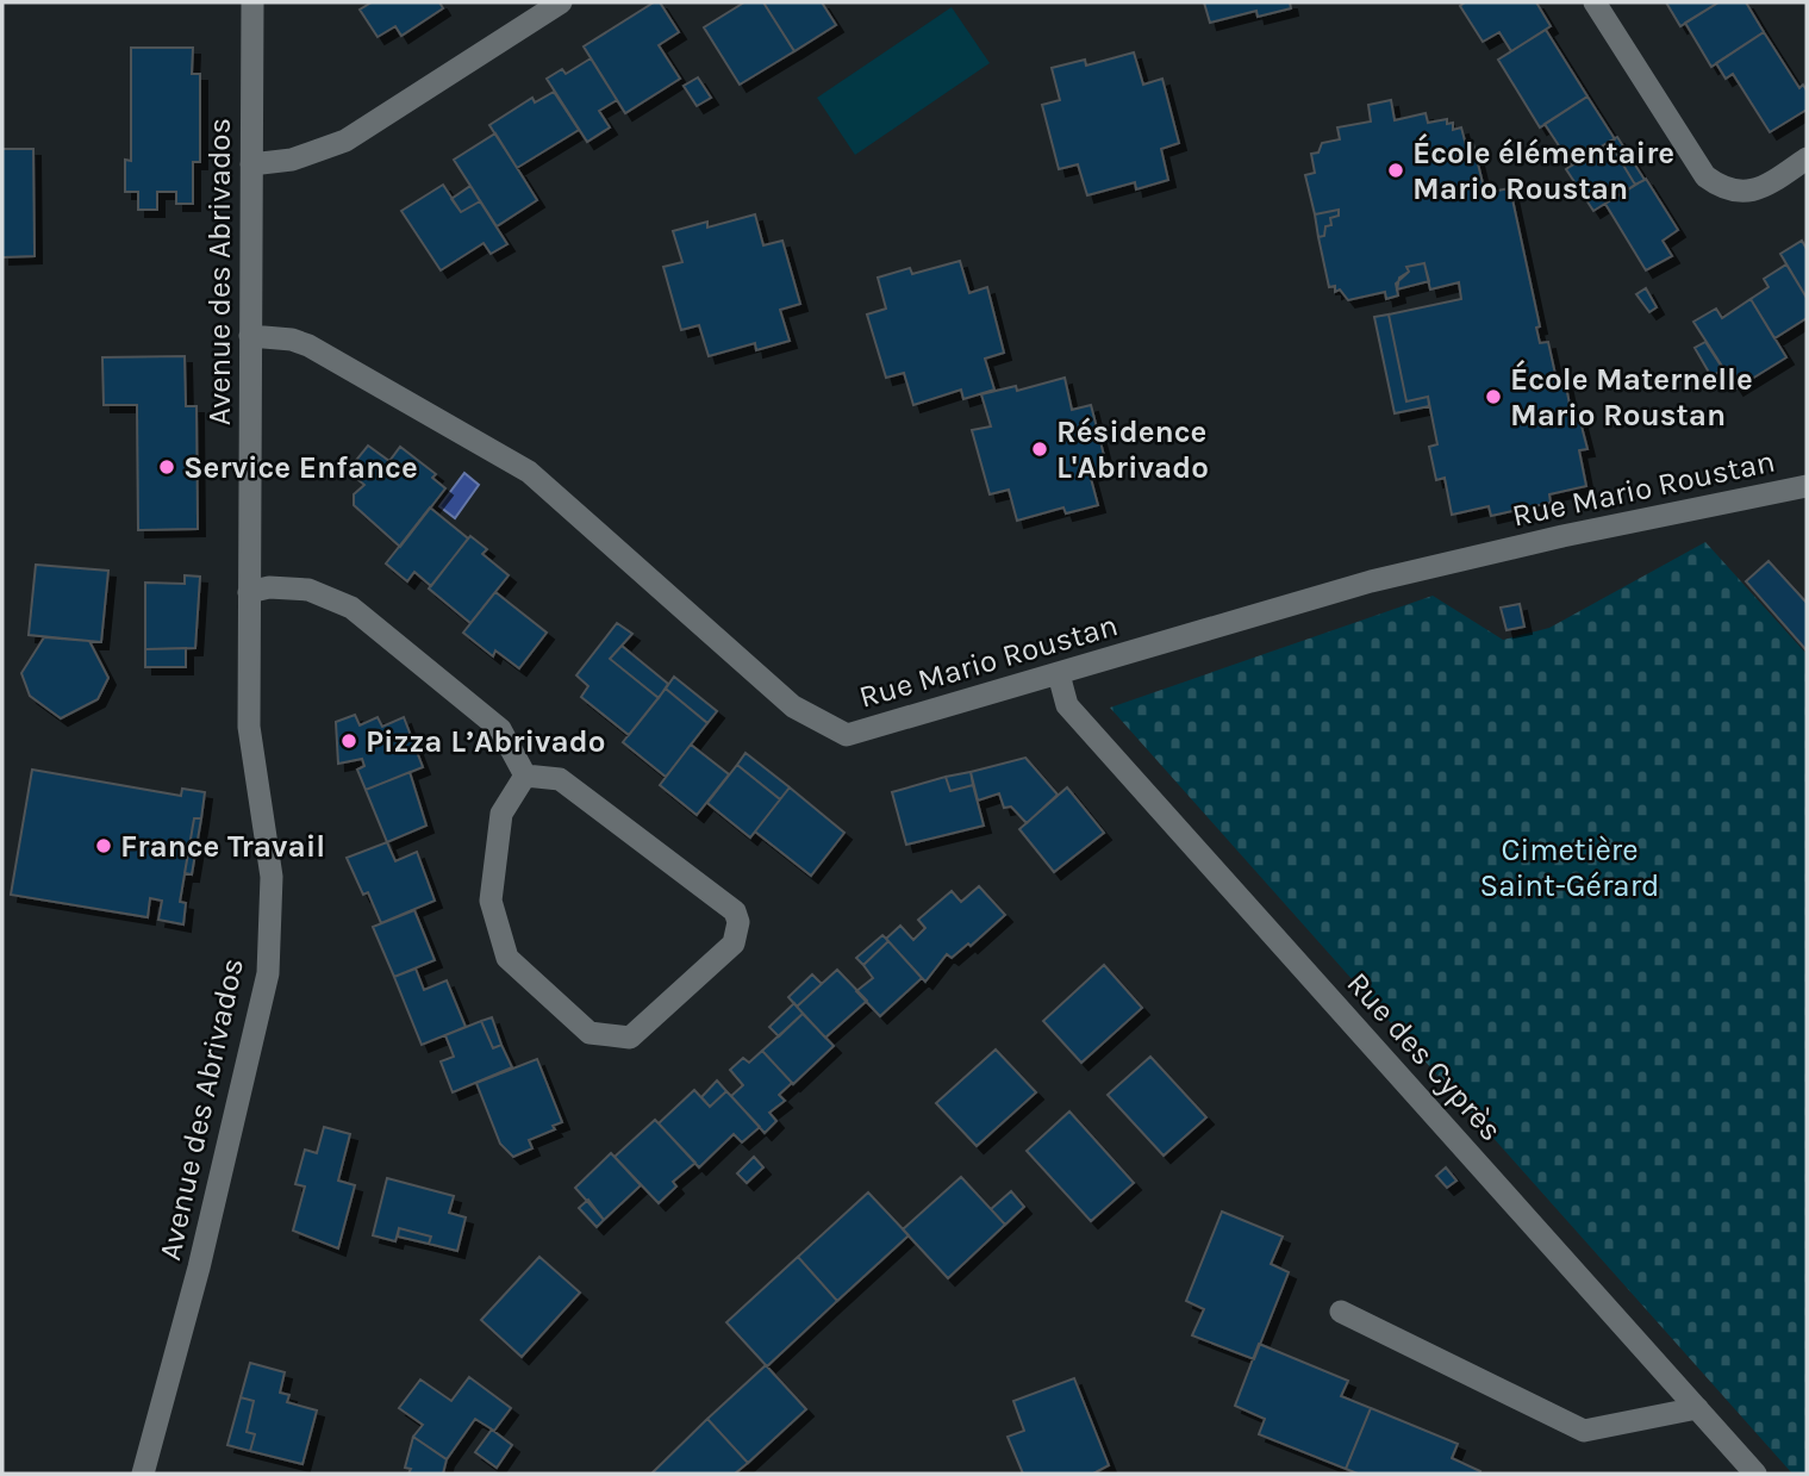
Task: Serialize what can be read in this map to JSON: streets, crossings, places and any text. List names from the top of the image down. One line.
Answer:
{"streets":{"street":["Avenue des Abrivados","Rue Mario Roustan","Rue des Cyprès"]},"crossings":[["Avenue des Abrivados","Rue Mario Roustan"],["Rue Mario Roustan","Rue des Cyprès"]],"parks":["Cimetière Saint-Gérard"],"places":["École élémentaire Mario Roustan","École Maternelle Mario Roustan","Résidence L'Abrivado","Service Enfance","Pizza L’Abrivado","France Travail"]}
